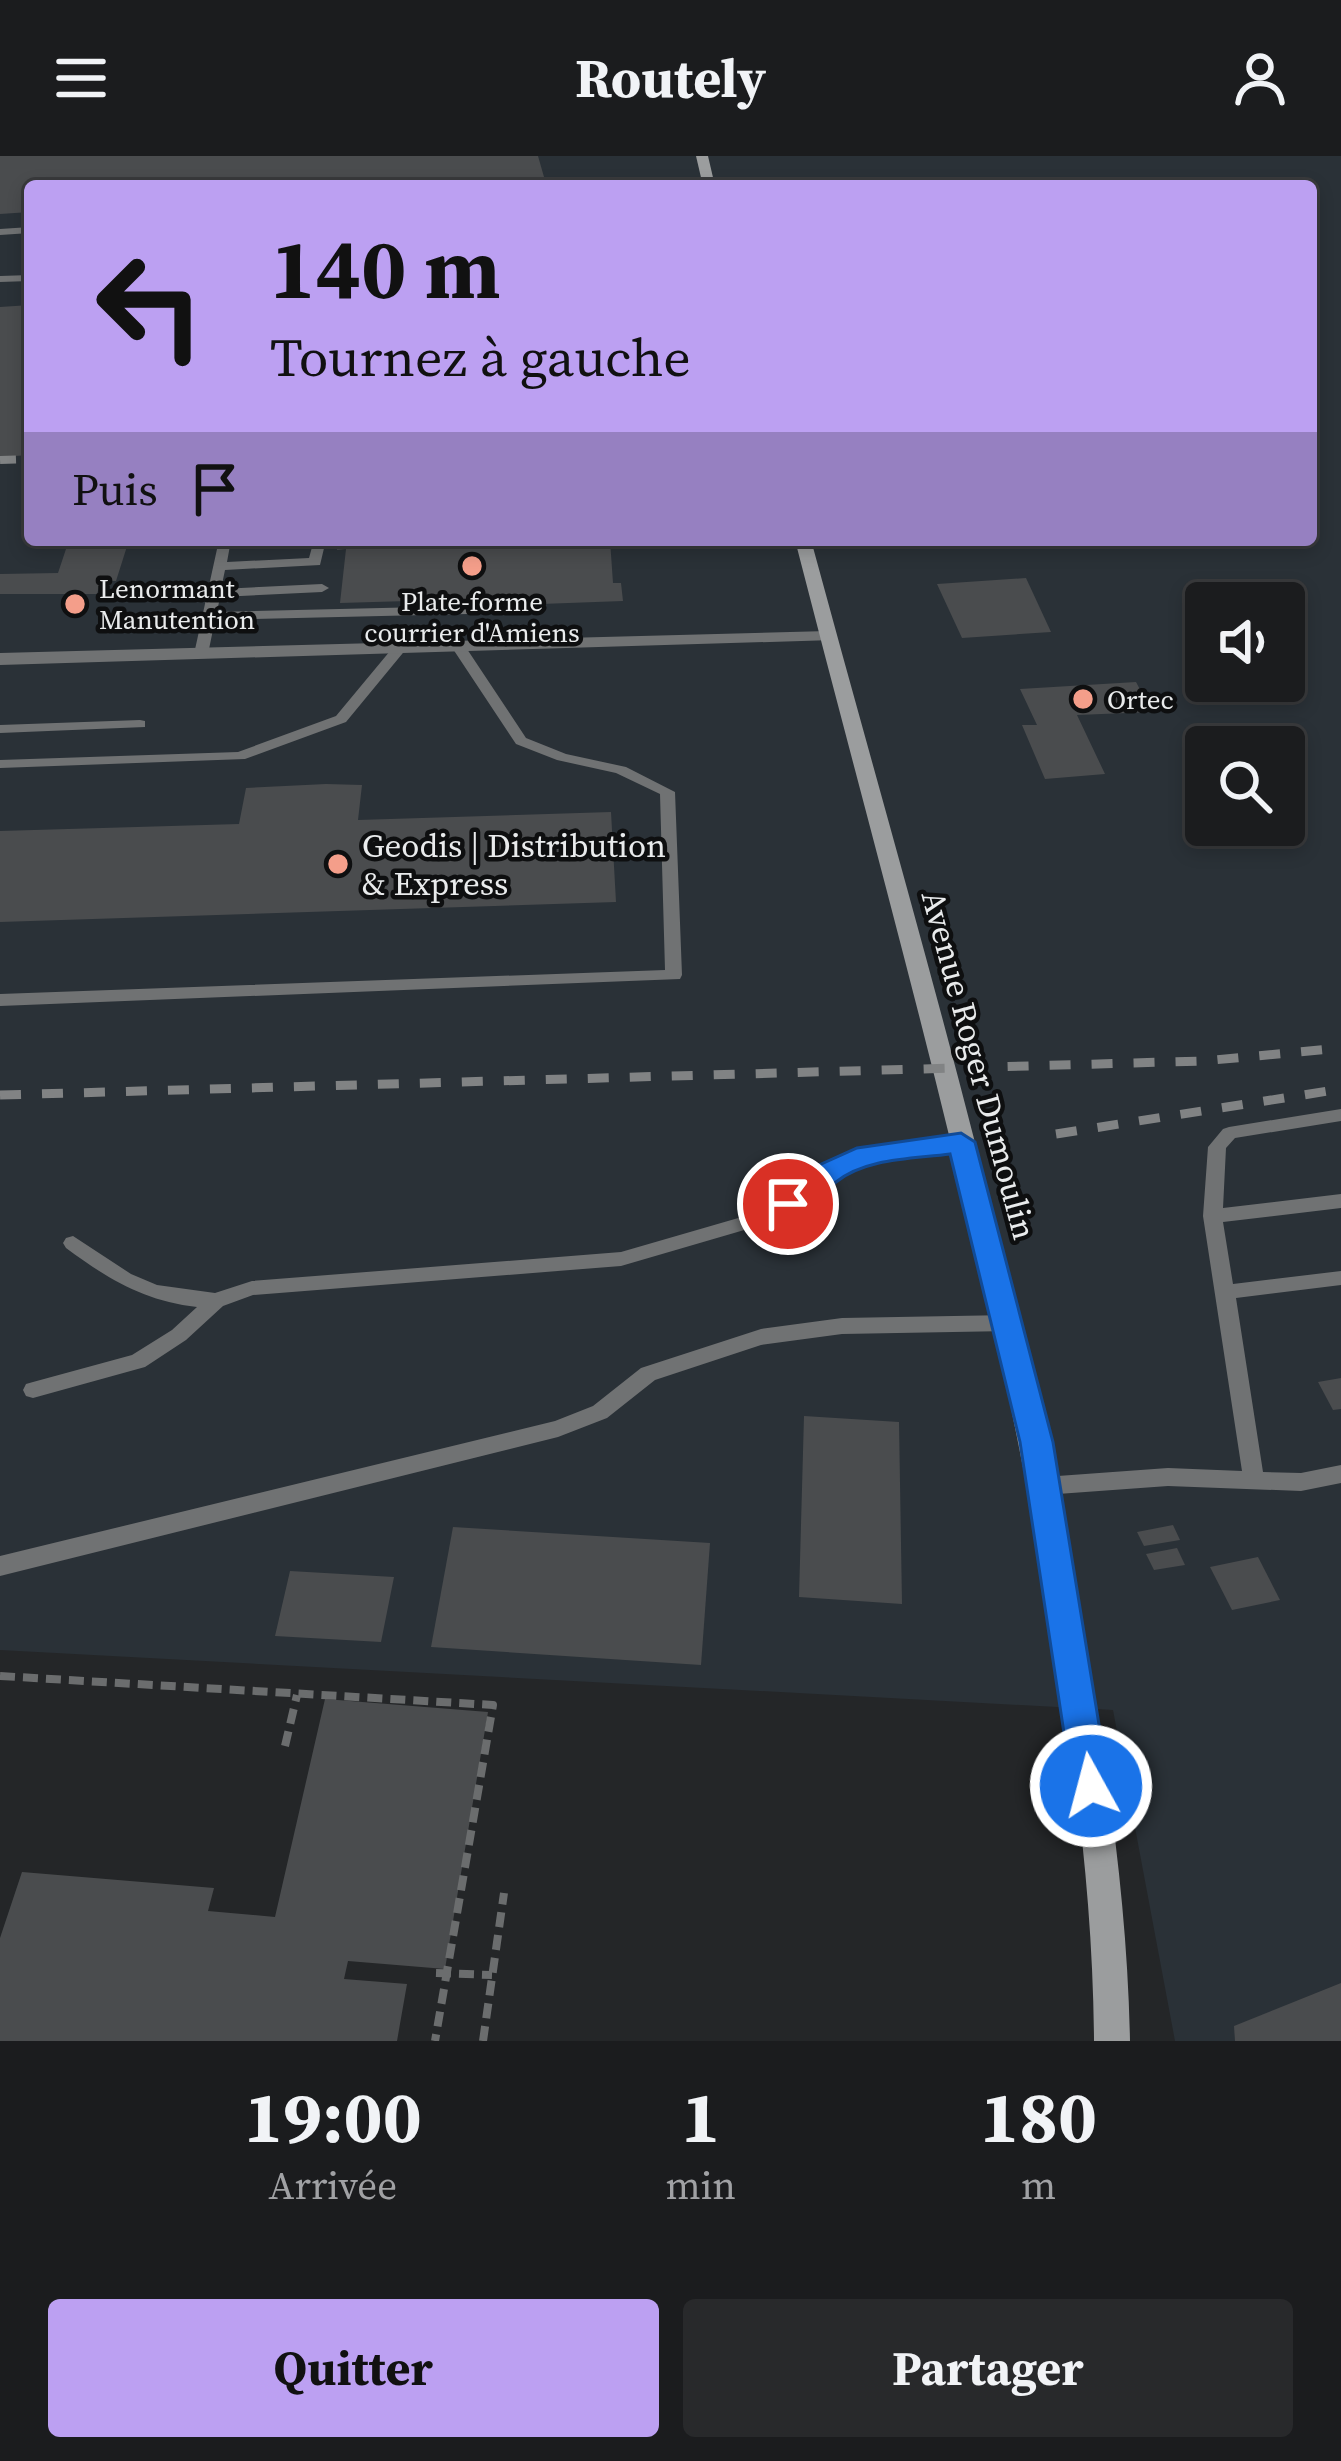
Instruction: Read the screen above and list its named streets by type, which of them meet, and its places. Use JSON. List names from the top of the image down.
{
  "streets": {
    "main road": ["Avenue Roger Dumoulin"]
  },
  "places": [
    "Plate-forme courrier d'Amiens",
    "Lenormant Manutention",
    "Ortec",
    "Geodis | Distribution & Express"
  ],
  "page": {
    "header": "Routely",
    "turn": ["140 m", "Tournez à gauche"],
    "then": "Puis",
    "eta": [
      "19:00",
      "Arrivée",
      "1",
      "min",
      "180",
      "m"
    ],
    "buttons": ["Quitter", "Partager"]
  }
}
